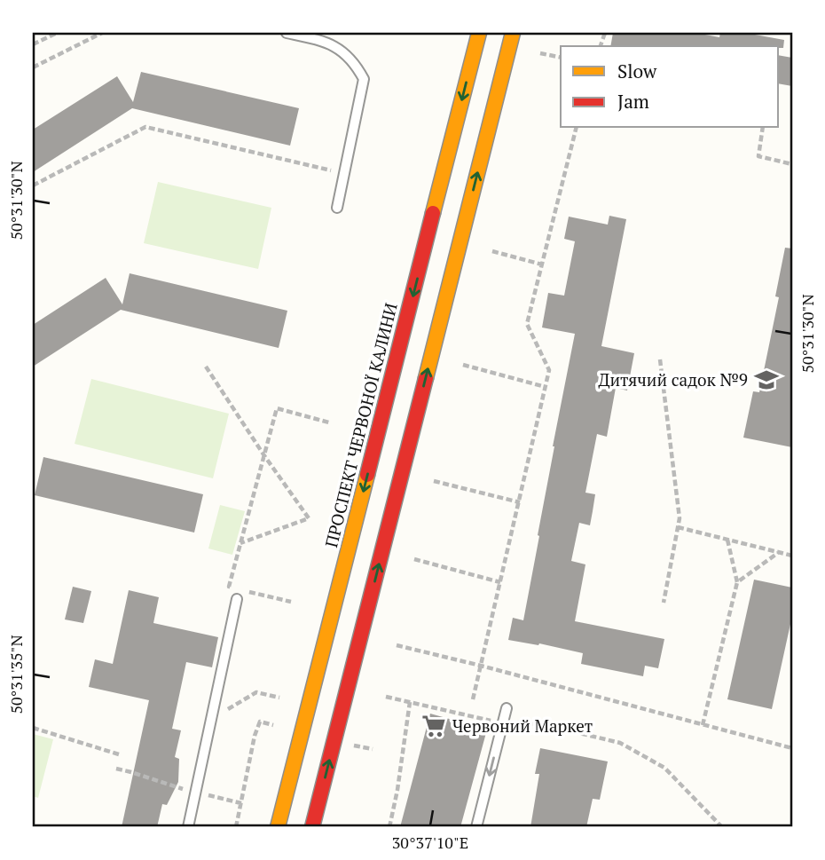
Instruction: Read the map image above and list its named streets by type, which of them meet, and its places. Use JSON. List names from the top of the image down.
{
  "streets": {
    "main road": ["ПРОСПЕКТ ЧЕРВОНОЇ КАЛИНИ"]
  },
  "places": {
    "school or university": ["Дитячий садок №9"],
    "supermarket": ["Червоний Маркет"]
  },
  "legend": ["Slow", "Jam"],
  "coordinates": ["50°31'30\"N", "50°31'35\"N", "30°37'10\"E"]
}
